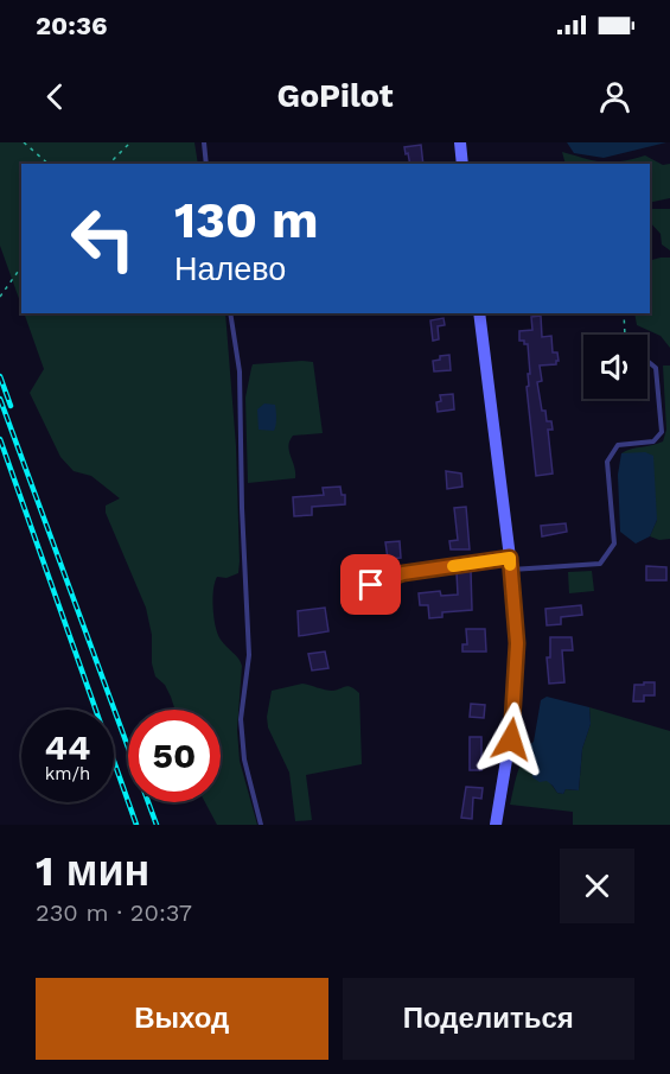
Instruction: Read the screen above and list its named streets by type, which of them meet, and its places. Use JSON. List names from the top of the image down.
{
  "page": {
    "status": "20:36",
    "header": "GoPilot",
    "turn": ["130 m", "Налево"],
    "speed": "44 km/h",
    "limit": "50",
    "heading": ["1 мин", "230 m · 20:37"],
    "buttons": ["Выход", "Поделиться"]
  }
}
